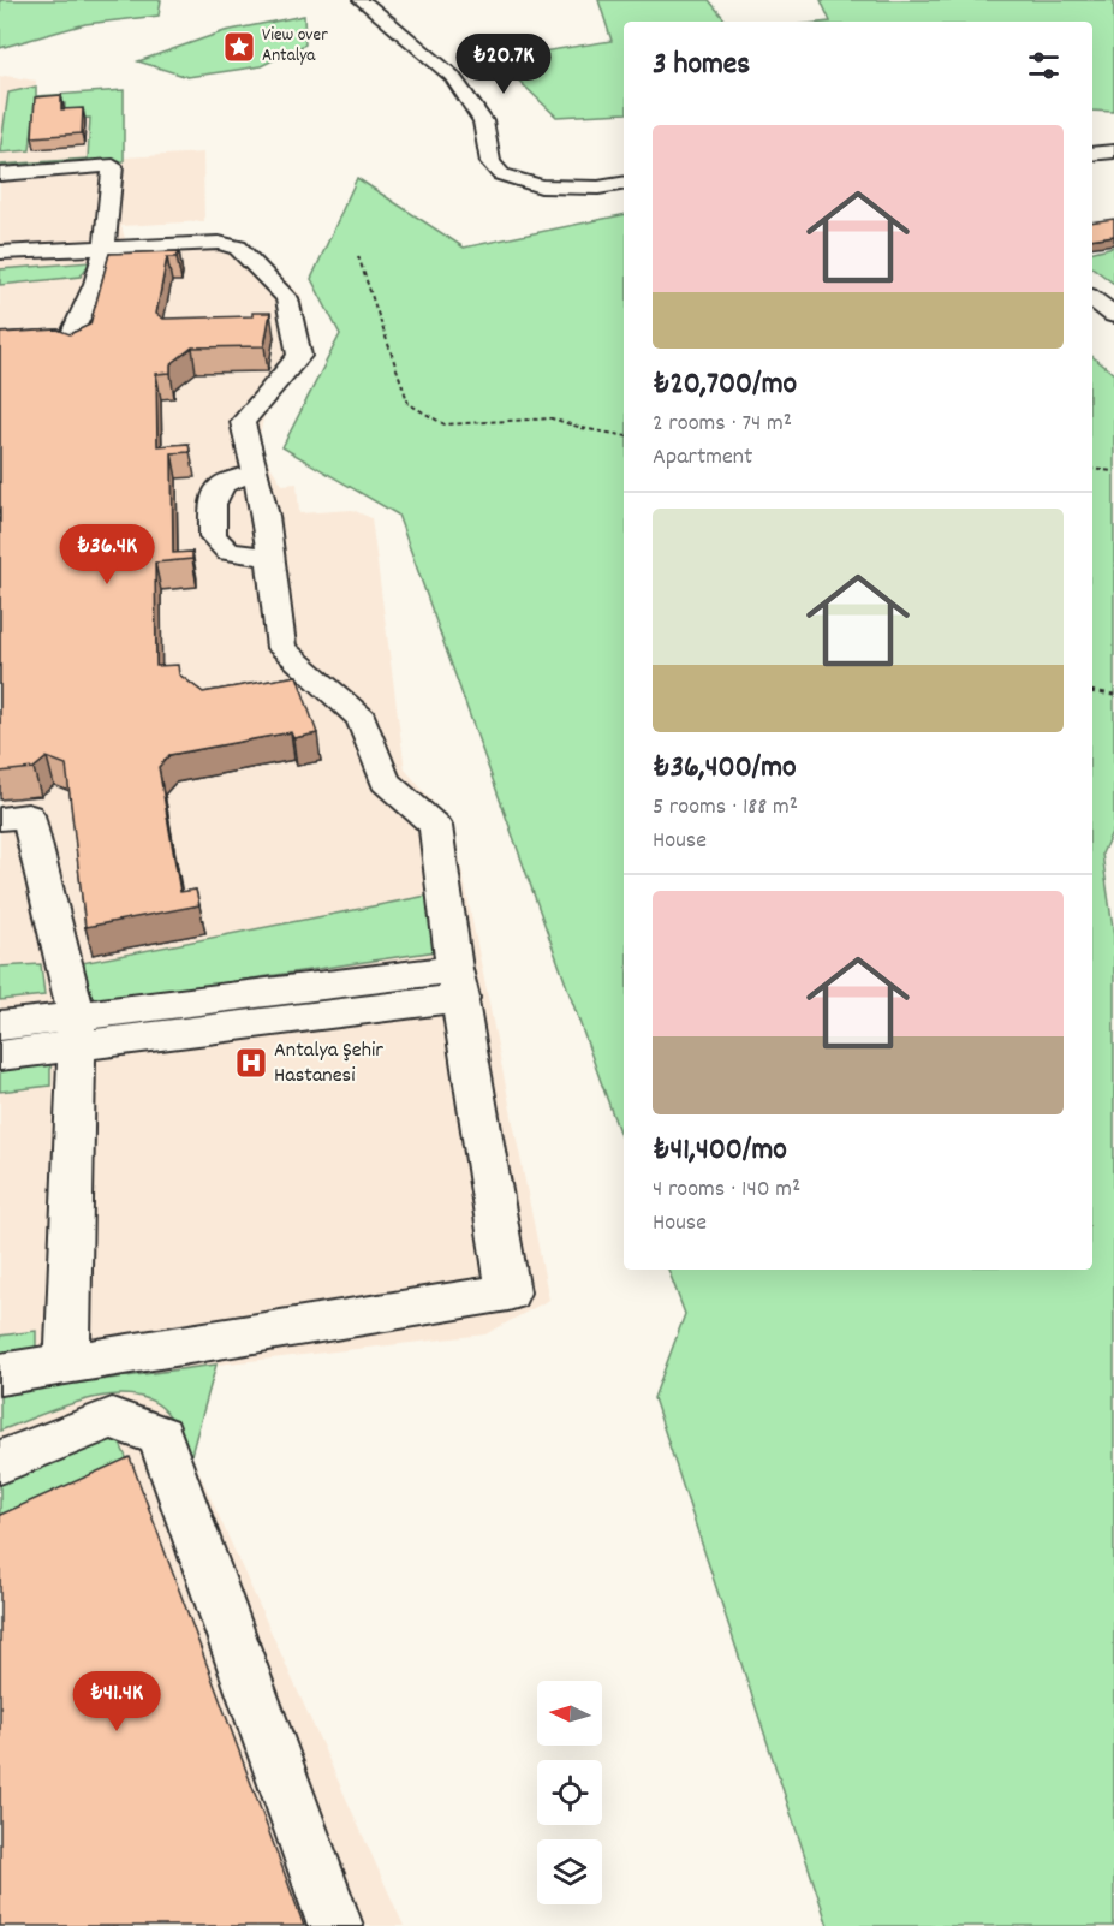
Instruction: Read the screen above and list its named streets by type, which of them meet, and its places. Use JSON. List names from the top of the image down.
{
  "places": {
    "place": ["View over Antalya"],
    "hospital": ["Antalya Şehir Hastanesi"]
  },
  "north": "left",
  "page": {
    "heading": "3 homes",
    "price": ["₺20.7K", "₺36.4K", "₺41.4K"],
    "list": [
      {
        "name": "₺20,700/mo",
        "note": "2 rooms · 74 m² · Apartment"
      },
      {
        "name": "₺36,400/mo",
        "note": "5 rooms · 188 m² · House"
      },
      {
        "name": "₺41,400/mo",
        "note": "4 rooms · 140 m² · House"
      }
    ]
  }
}
